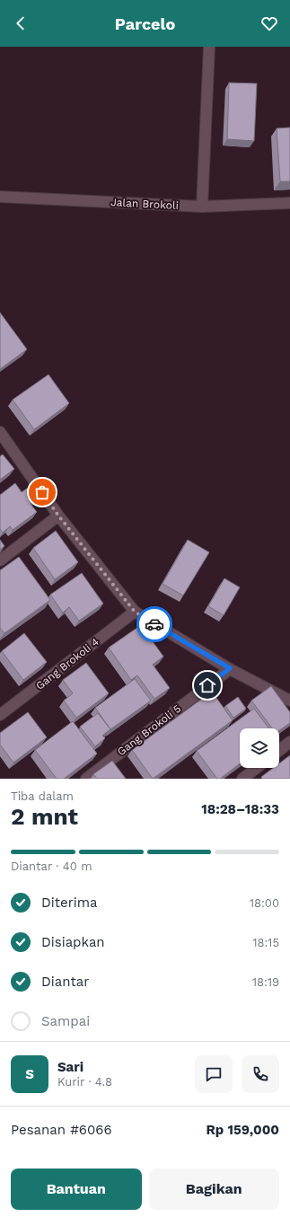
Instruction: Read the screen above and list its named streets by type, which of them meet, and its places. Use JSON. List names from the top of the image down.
{
  "streets": {
    "street": ["Jalan Brokoli", "Gang Brokoli 4", "Gang Brokoli 5"]
  },
  "page": {
    "header": "Parcelo",
    "heading": ["2 mnt", "Tiba dalam", "18:28–18:33"],
    "panel": [
      "Sari",
      "Kurir · 4.8",
      "Pesanan #6066",
      "Rp 159,000"
    ],
    "bar": "Diantar · 40 m",
    "list": [
      ["Diterima", "18:00"],
      ["Disiapkan", "18:15"],
      ["Diantar", "18:19"],
      "Sampai"
    ],
    "round": "S",
    "buttons": ["Bantuan", "Bagikan"]
  }
}
